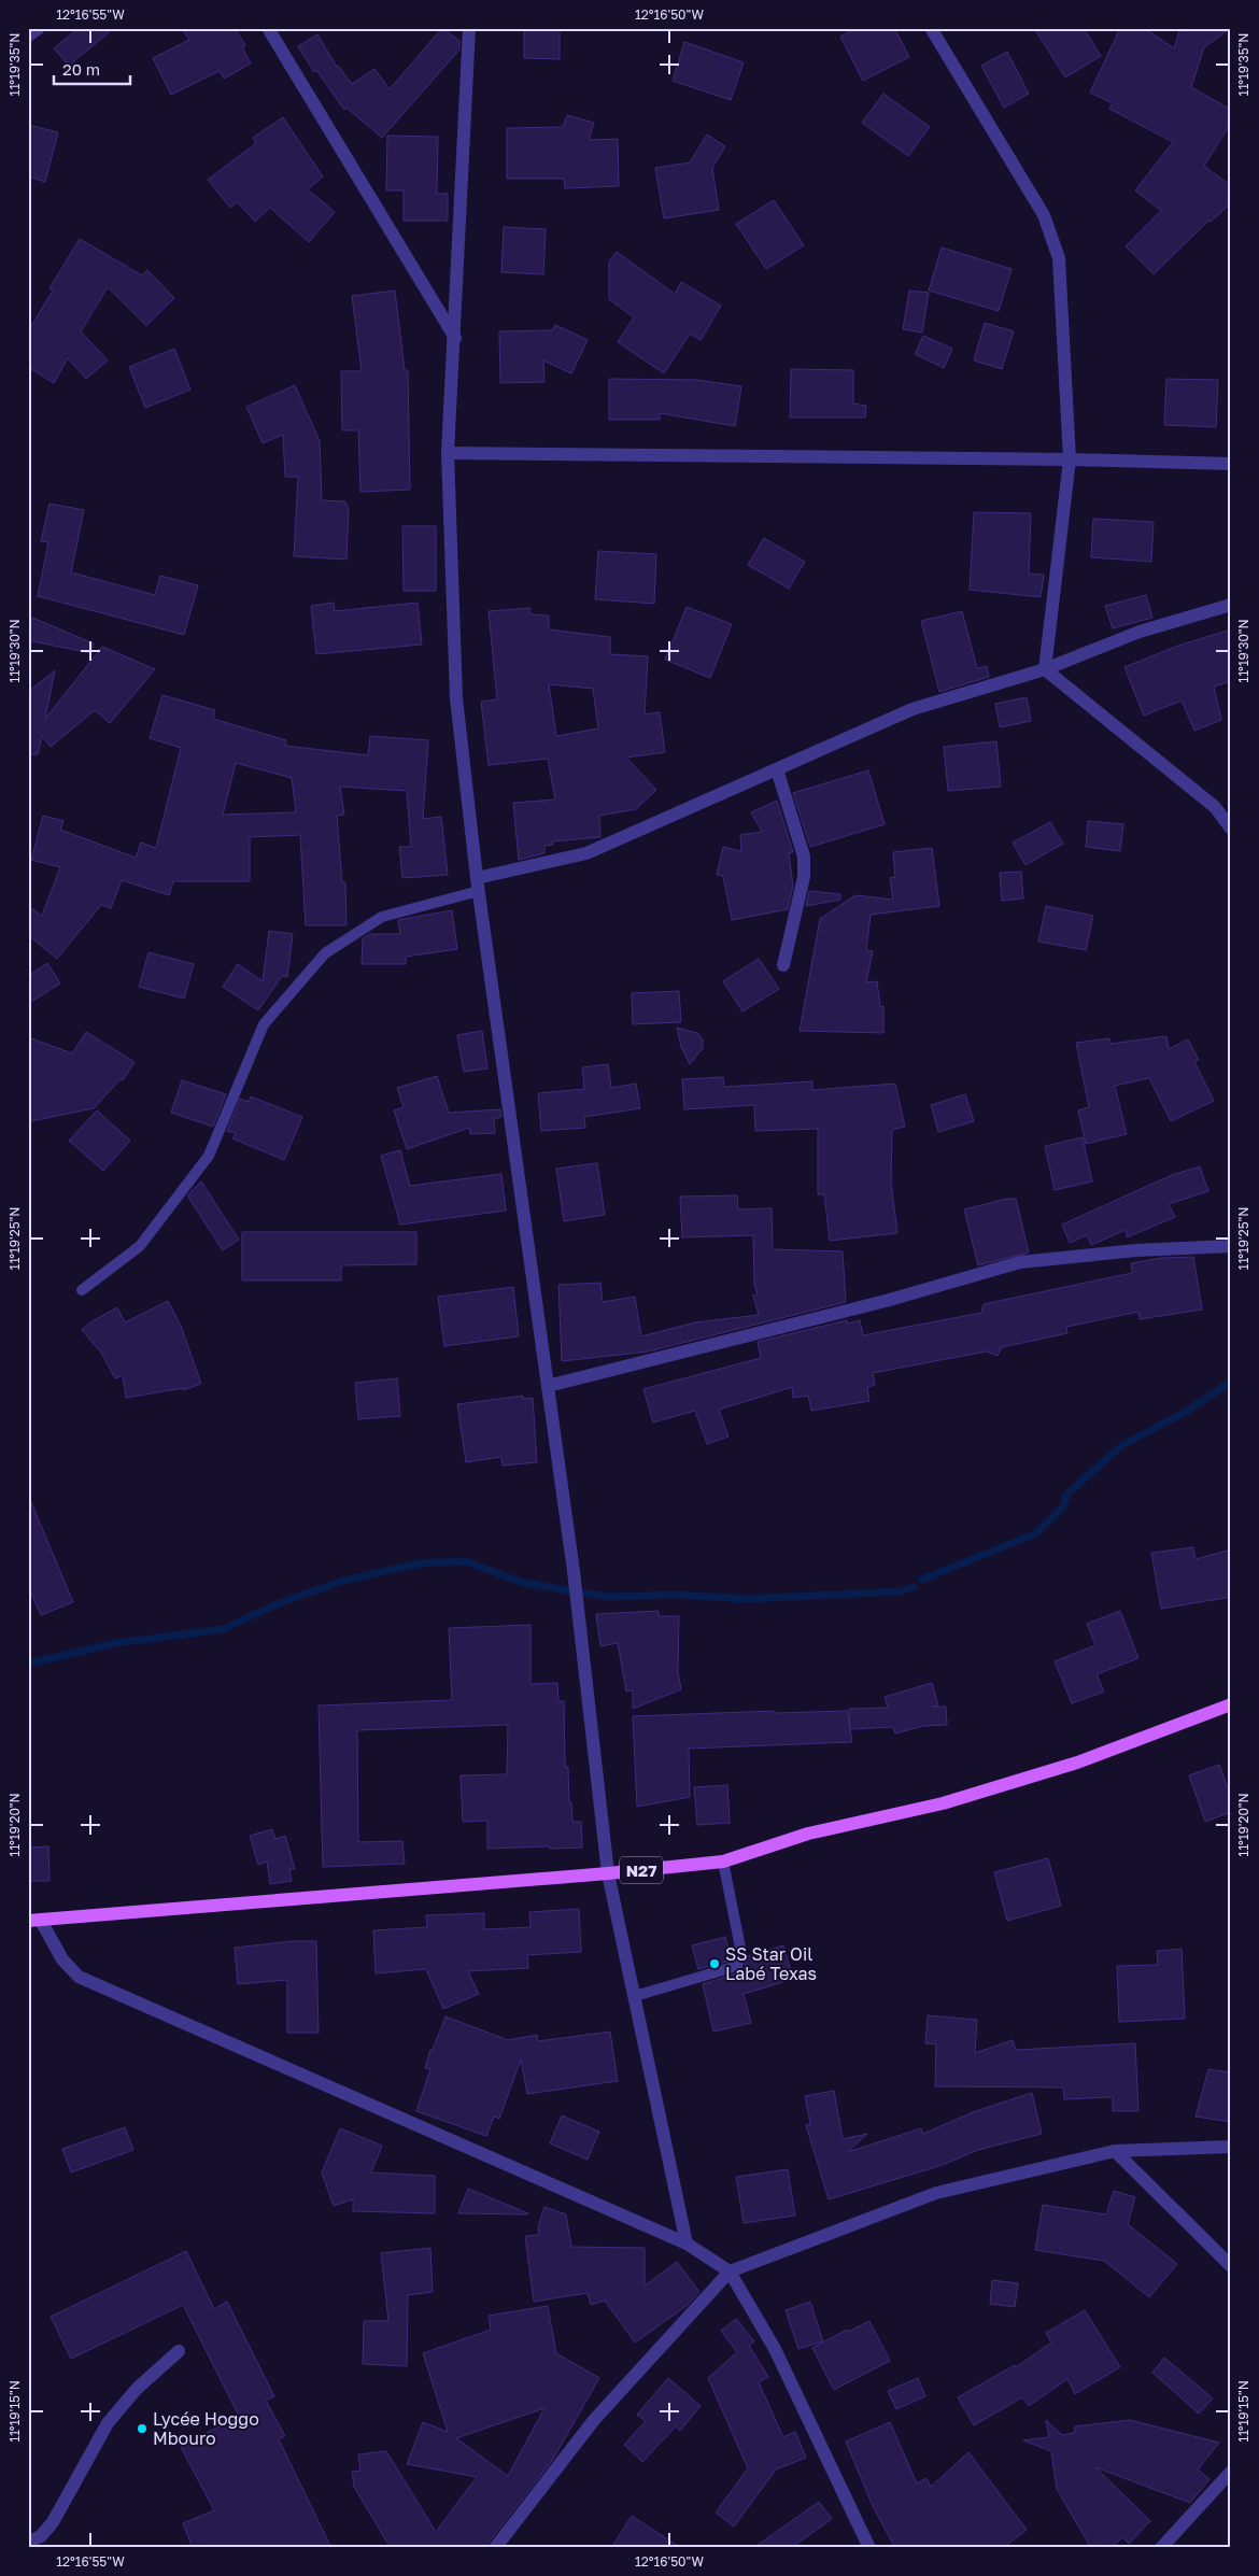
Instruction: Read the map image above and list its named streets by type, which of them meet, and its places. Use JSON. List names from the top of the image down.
{
  "streets": {
    "main road": ["N27"]
  },
  "places": ["SS Star Oil Labé Texas", "Lycée Hoggo Mbouro"],
  "scale_bar": "20 m",
  "coordinates": [
    "12°16'55\"W",
    "12°16'50\"W",
    "11°19'35\"N",
    "11°19'30\"N",
    "11°19'25\"N",
    "11°19'20\"N",
    "11°19'15\"N"
  ]
}
